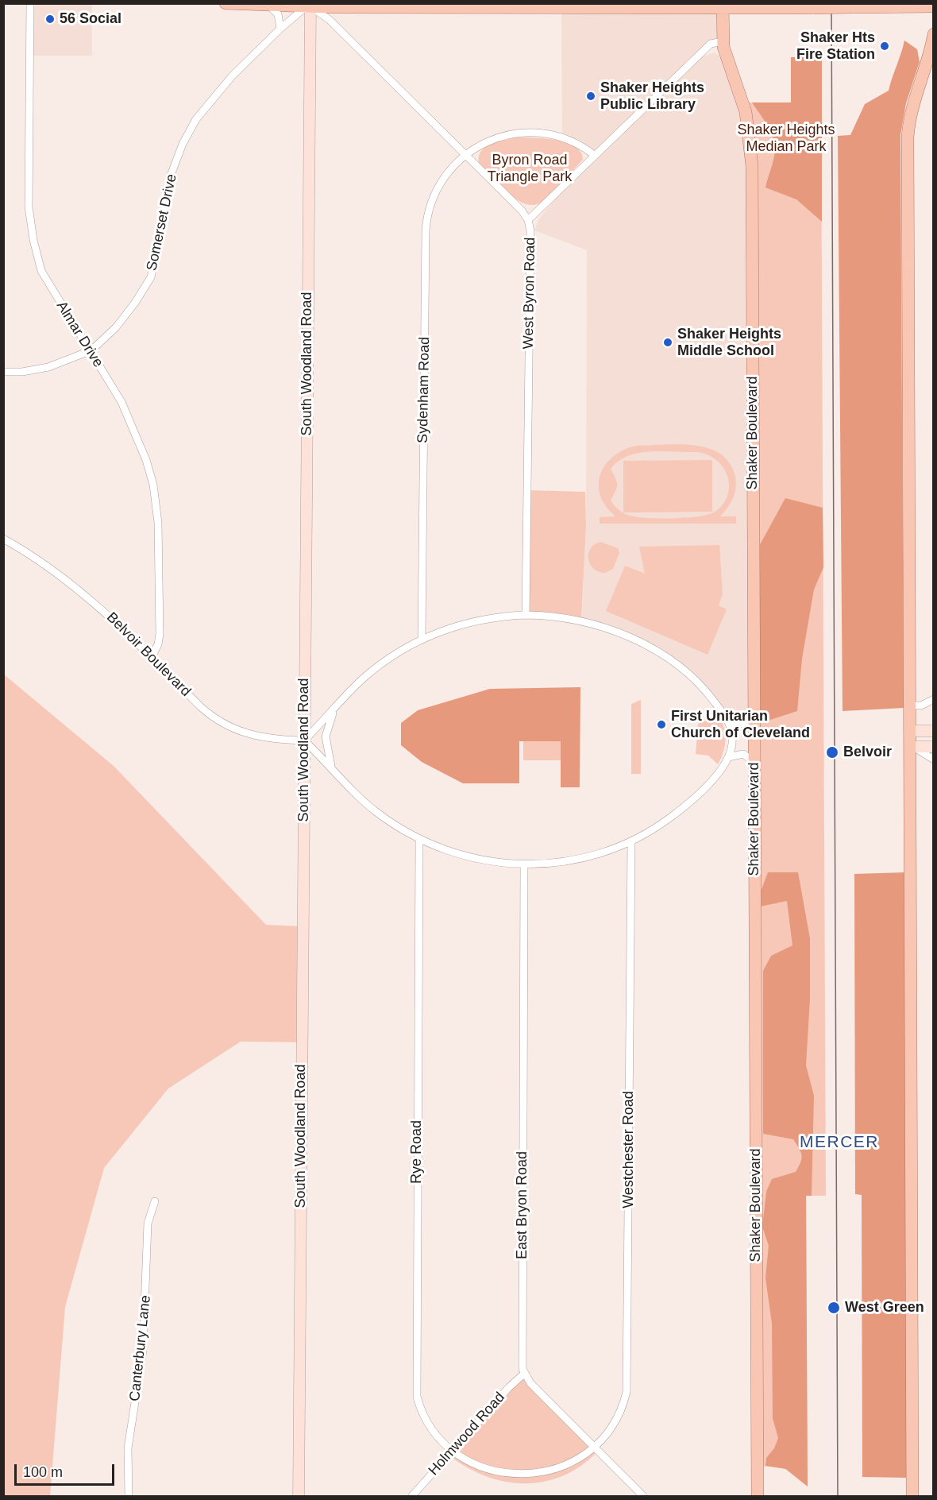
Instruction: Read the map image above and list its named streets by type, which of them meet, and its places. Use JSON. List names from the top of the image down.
{
  "streets": {
    "main road": ["Shaker Boulevard"],
    "street": [
      "Somerset Drive",
      "West Byron Road",
      "Almar Drive",
      "South Woodland Road",
      "Sydenham Road",
      "Belvoir Boulevard",
      "Westchester Road",
      "Rye Road",
      "East Bryon Road",
      "Canterbury Lane",
      "Holmwood Road"
    ]
  },
  "crossings": [
    ["Somerset Drive", "West Byron Road"],
    ["Somerset Drive", "Almar Drive"],
    ["Somerset Drive", "South Woodland Road"],
    ["West Byron Road", "South Woodland Road"],
    ["West Byron Road", "Sydenham Road"],
    ["Almar Drive", "Belvoir Boulevard"],
    ["South Woodland Road", "Belvoir Boulevard"],
    ["Rye Road", "Holmwood Road"],
    ["East Bryon Road", "Holmwood Road"]
  ],
  "districts": ["MERCER"],
  "parks": ["Shaker Heights Median Park", "Byron Road Triangle Park"],
  "places": [
    "56 Social",
    "Shaker Hts Fire Station",
    "Shaker Heights Public Library",
    "Shaker Heights Middle School",
    "First Unitarian Church of Cleveland",
    "Belvoir",
    "West Green"
  ],
  "scale_bar": "100 m"
}
